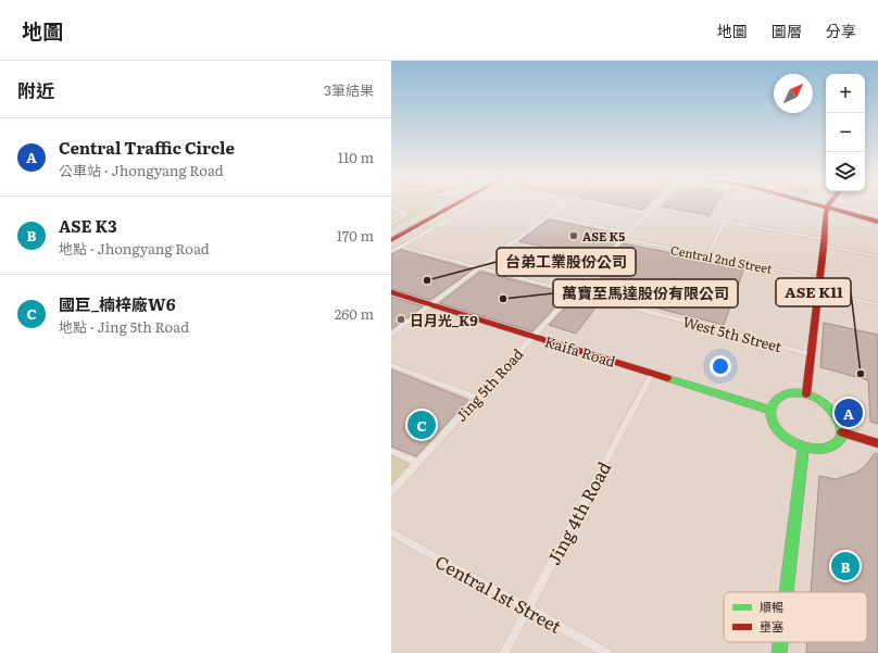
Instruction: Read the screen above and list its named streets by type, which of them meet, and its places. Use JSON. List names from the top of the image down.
{
  "streets": {
    "street": [
      "Central 2nd Street",
      "West 5th Street",
      "Kaifa Road",
      "Jing 5th Road",
      "Jing 4th Road",
      "Central 1st Street"
    ]
  },
  "crossings": [
    ["Central 2nd Street", "Jing 5th Road"],
    ["West 5th Street", "Jing 5th Road"],
    ["Kaifa Road", "Jing 5th Road"],
    ["Kaifa Road", "Jing 4th Road"],
    ["Jing 4th Road", "Central 1st Street"]
  ],
  "places": [
    "ASE K5",
    "台弟工業股份公司",
    "萬寶至馬達股份有限公司",
    "日月光_K9",
    "ASE K11"
  ],
  "legend": ["順暢", "壅塞"],
  "north": "top right",
  "page": {
    "header": "地圖",
    "nav": ["地圖", "圖層", "分享"],
    "heading": ["附近", "3筆結果"],
    "map_buttons": ["+", "−"],
    "list": [
      {
        "mark": "A",
        "name": "Central Traffic Circle",
        "note": "公車站 · Jhongyang Road",
        "value": "110 m"
      },
      {
        "mark": "B",
        "name": "ASE K3",
        "note": "地點 · Jhongyang Road",
        "value": "170 m"
      },
      {
        "mark": "C",
        "name": "國巨_楠梓廠W6",
        "note": "地點 · Jing 5th Road",
        "value": "260 m"
      }
    ],
    "pins": ["A", "C", "B"]
  }
}
